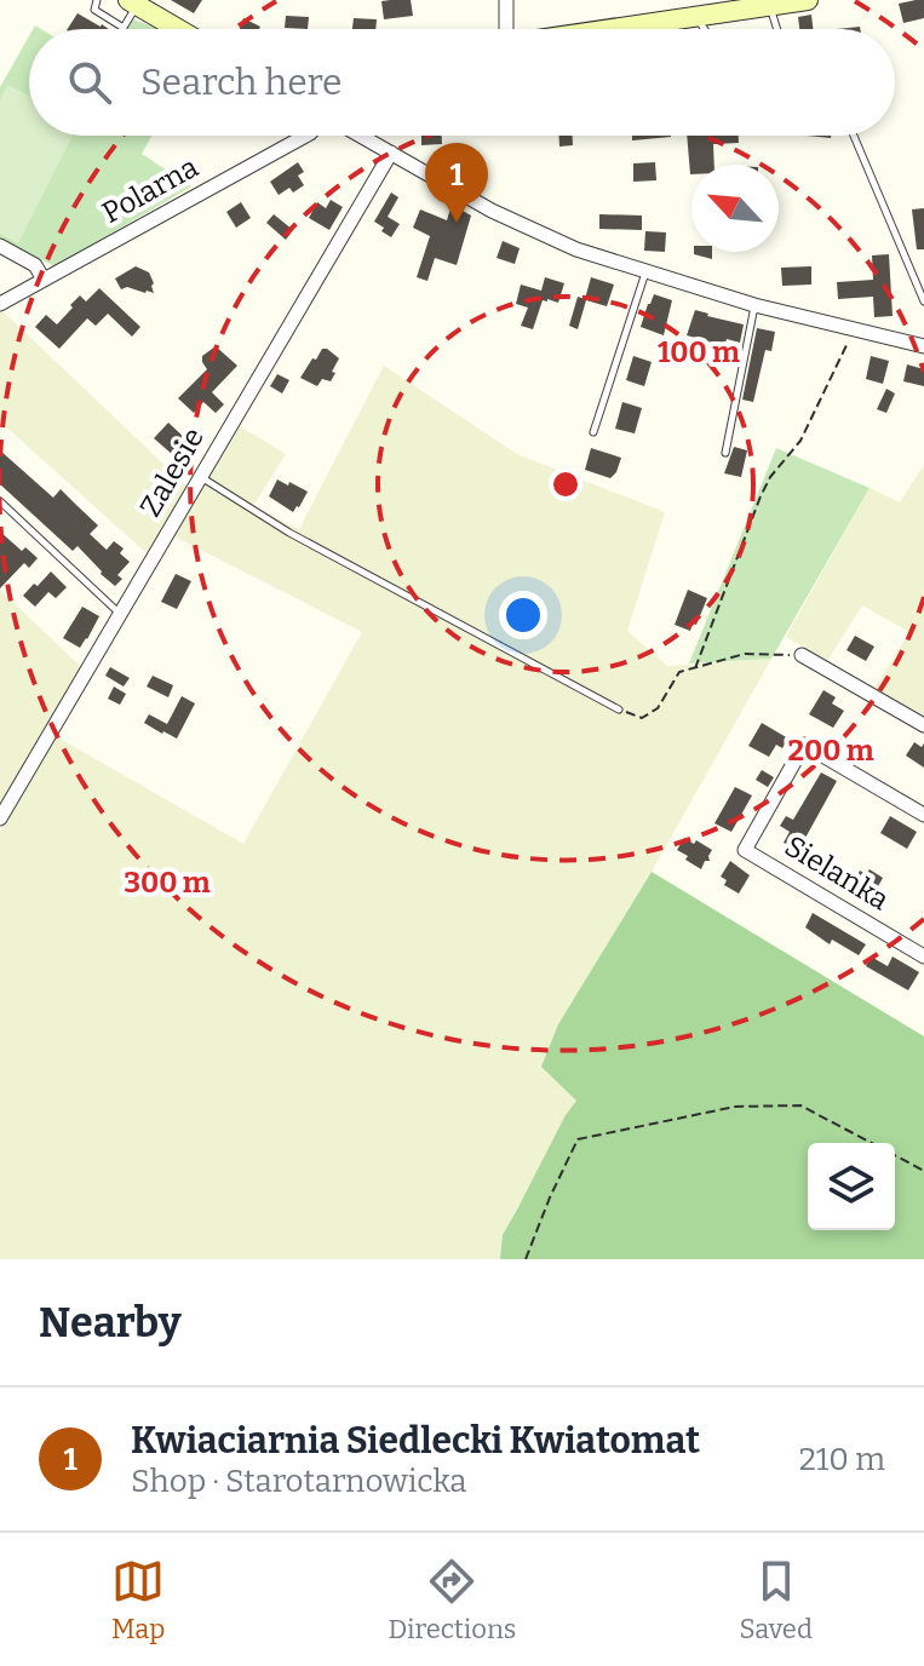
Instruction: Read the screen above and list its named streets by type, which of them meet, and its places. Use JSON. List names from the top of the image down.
{
  "streets": {
    "street": ["Polarna", "Zalesie", "Sielanka"]
  },
  "north": "top left",
  "page": {
    "search": "Search here",
    "pins": "1",
    "heading": "Nearby",
    "list": [
      {
        "mark": "1",
        "name": "Kwiaciarnia Siedlecki Kwiatomat",
        "note": "Shop · Starotarnowicka",
        "value": "210 m"
      }
    ],
    "nav": ["Map", "Directions", "Saved"]
  },
  "rings": ["100 m", "200 m", "300 m"]
}
